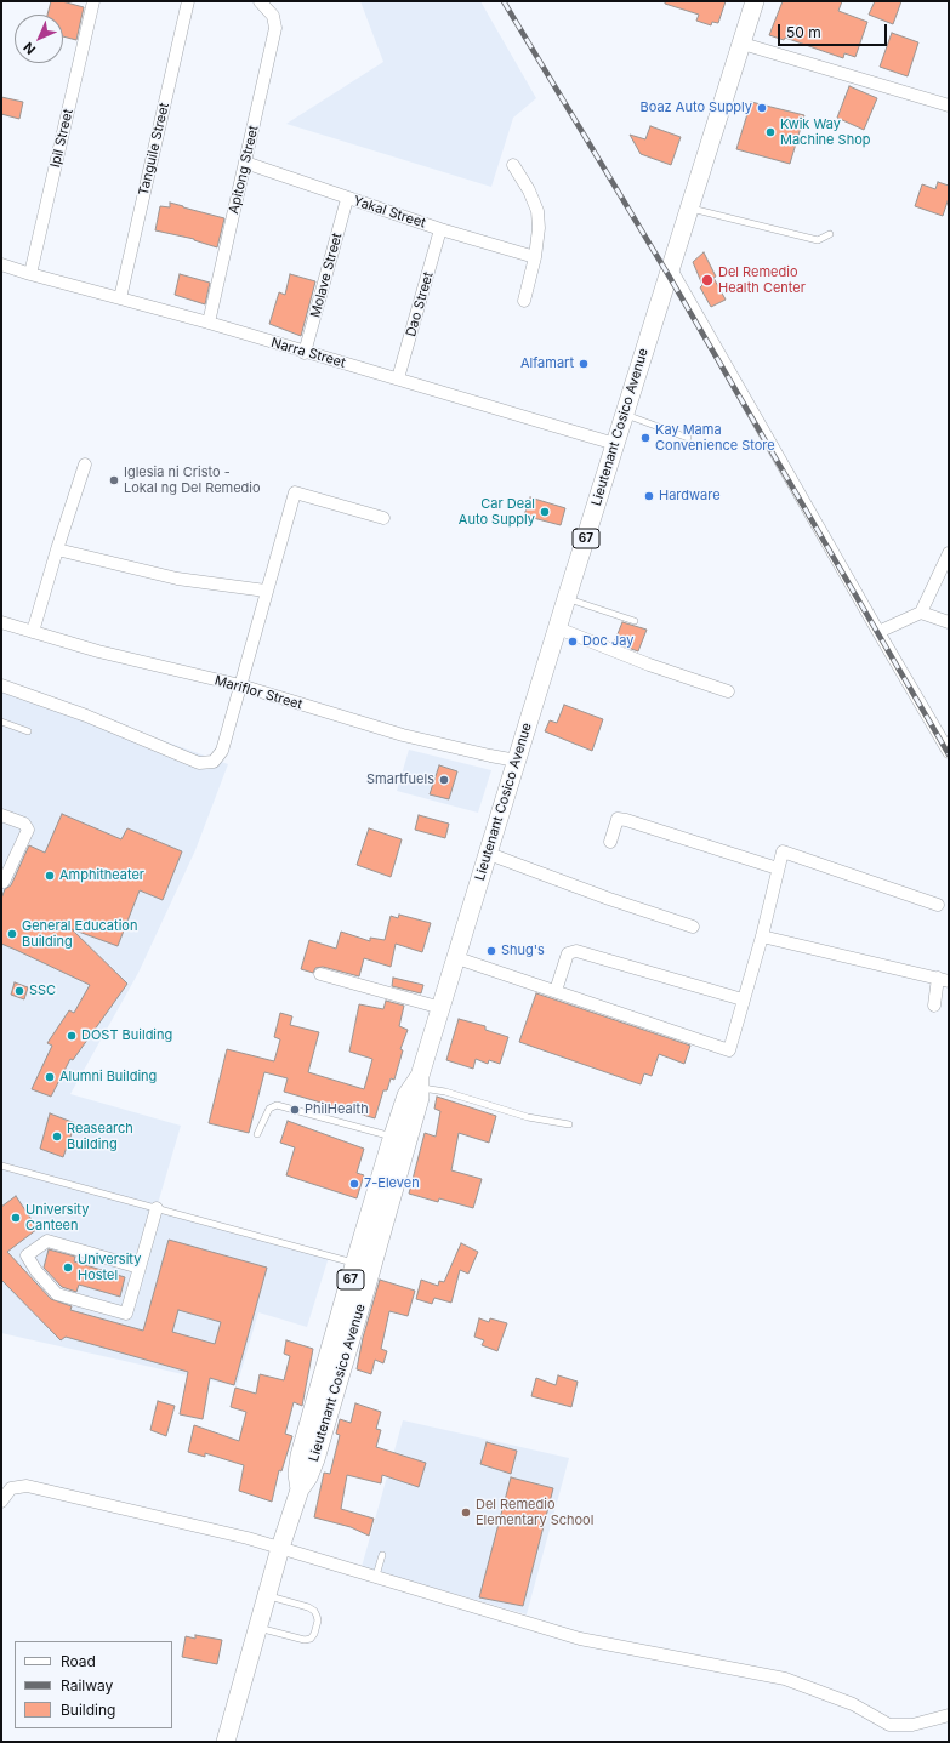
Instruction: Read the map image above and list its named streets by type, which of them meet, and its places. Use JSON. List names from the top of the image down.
{
  "streets": {
    "main road": ["Lieutenant Cosico Avenue", "67"],
    "street": [
      "Ipil Street",
      "Tanguile Street",
      "Apitong Street",
      "Yakal Street",
      "Molave Street",
      "Dao Street",
      "Narra Street",
      "Mariflor Street"
    ]
  },
  "crossings": [
    ["Ipil Street", "Narra Street"],
    ["Tanguile Street", "Narra Street"],
    ["Apitong Street", "Yakal Street"],
    ["Apitong Street", "Narra Street"],
    ["Yakal Street", "Molave Street"],
    ["Yakal Street", "Dao Street"],
    ["Molave Street", "Narra Street"],
    ["Dao Street", "Narra Street"],
    ["Narra Street", "Lieutenant Cosico Avenue"],
    ["Lieutenant Cosico Avenue", "Mariflor Street"]
  ],
  "places": [
    "Boaz Auto Supply",
    "Kwik Way Machine Shop",
    "Del Remedio Health Center",
    "Alfamart",
    "Kay Mama Convenience Store",
    "Iglesia ni Cristo - Lokal ng Del Remedio",
    "Hardware",
    "Car Deal Auto Supply",
    "Doc Jay",
    "Smartfuels",
    "Amphitheater",
    "General Education Building",
    "Shug's",
    "SSC",
    "DOST Building",
    "Alumni Building",
    "PhilHealth",
    "Reasearch Building",
    "7-Eleven",
    "University Canteen",
    "University Hostel",
    "Del Remedio Elementary School"
  ],
  "legend": ["Road", "Railway", "Building"],
  "scale_bar": "50 m",
  "north": "bottom left"
}
